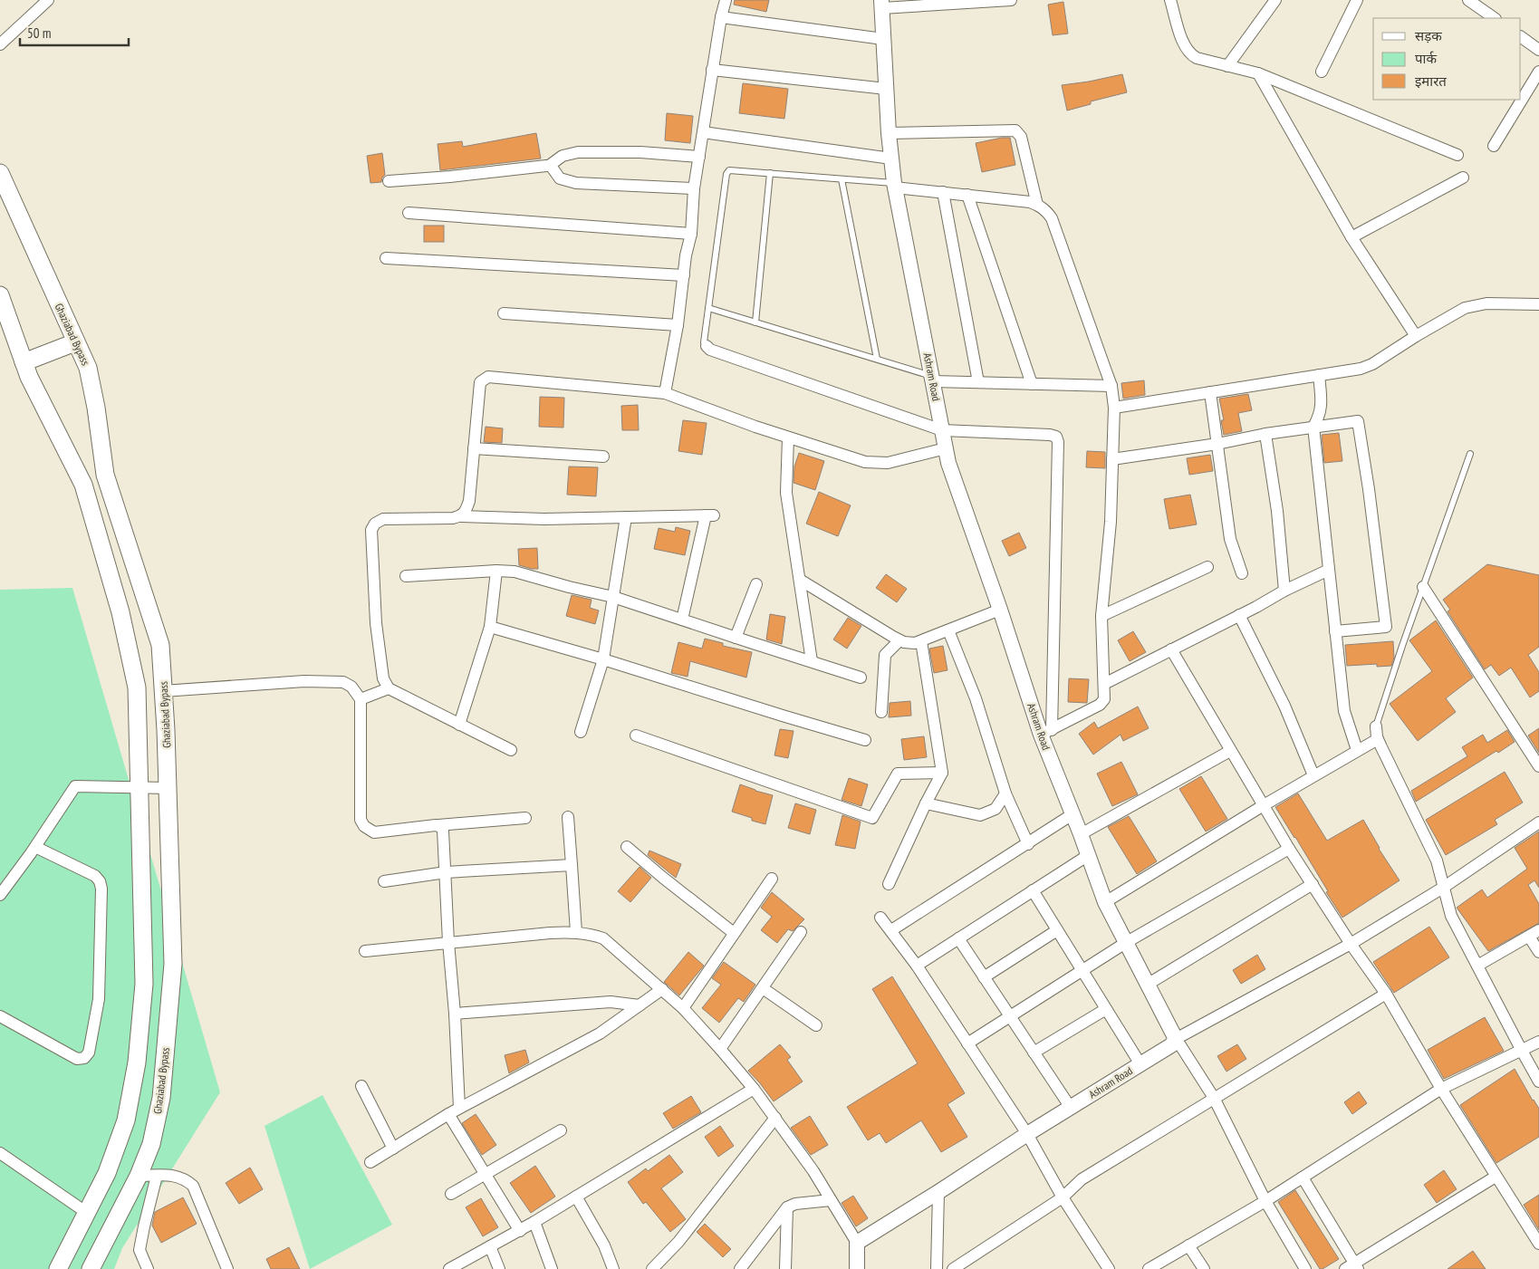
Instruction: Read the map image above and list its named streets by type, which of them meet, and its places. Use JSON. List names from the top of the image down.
{
  "streets": {
    "main road": ["Ghaziabad Bypass"],
    "street": ["Ashram Road"]
  },
  "legend": ["सड़क", "पार्क", "इमारत"],
  "scale_bar": "50 m"
}
